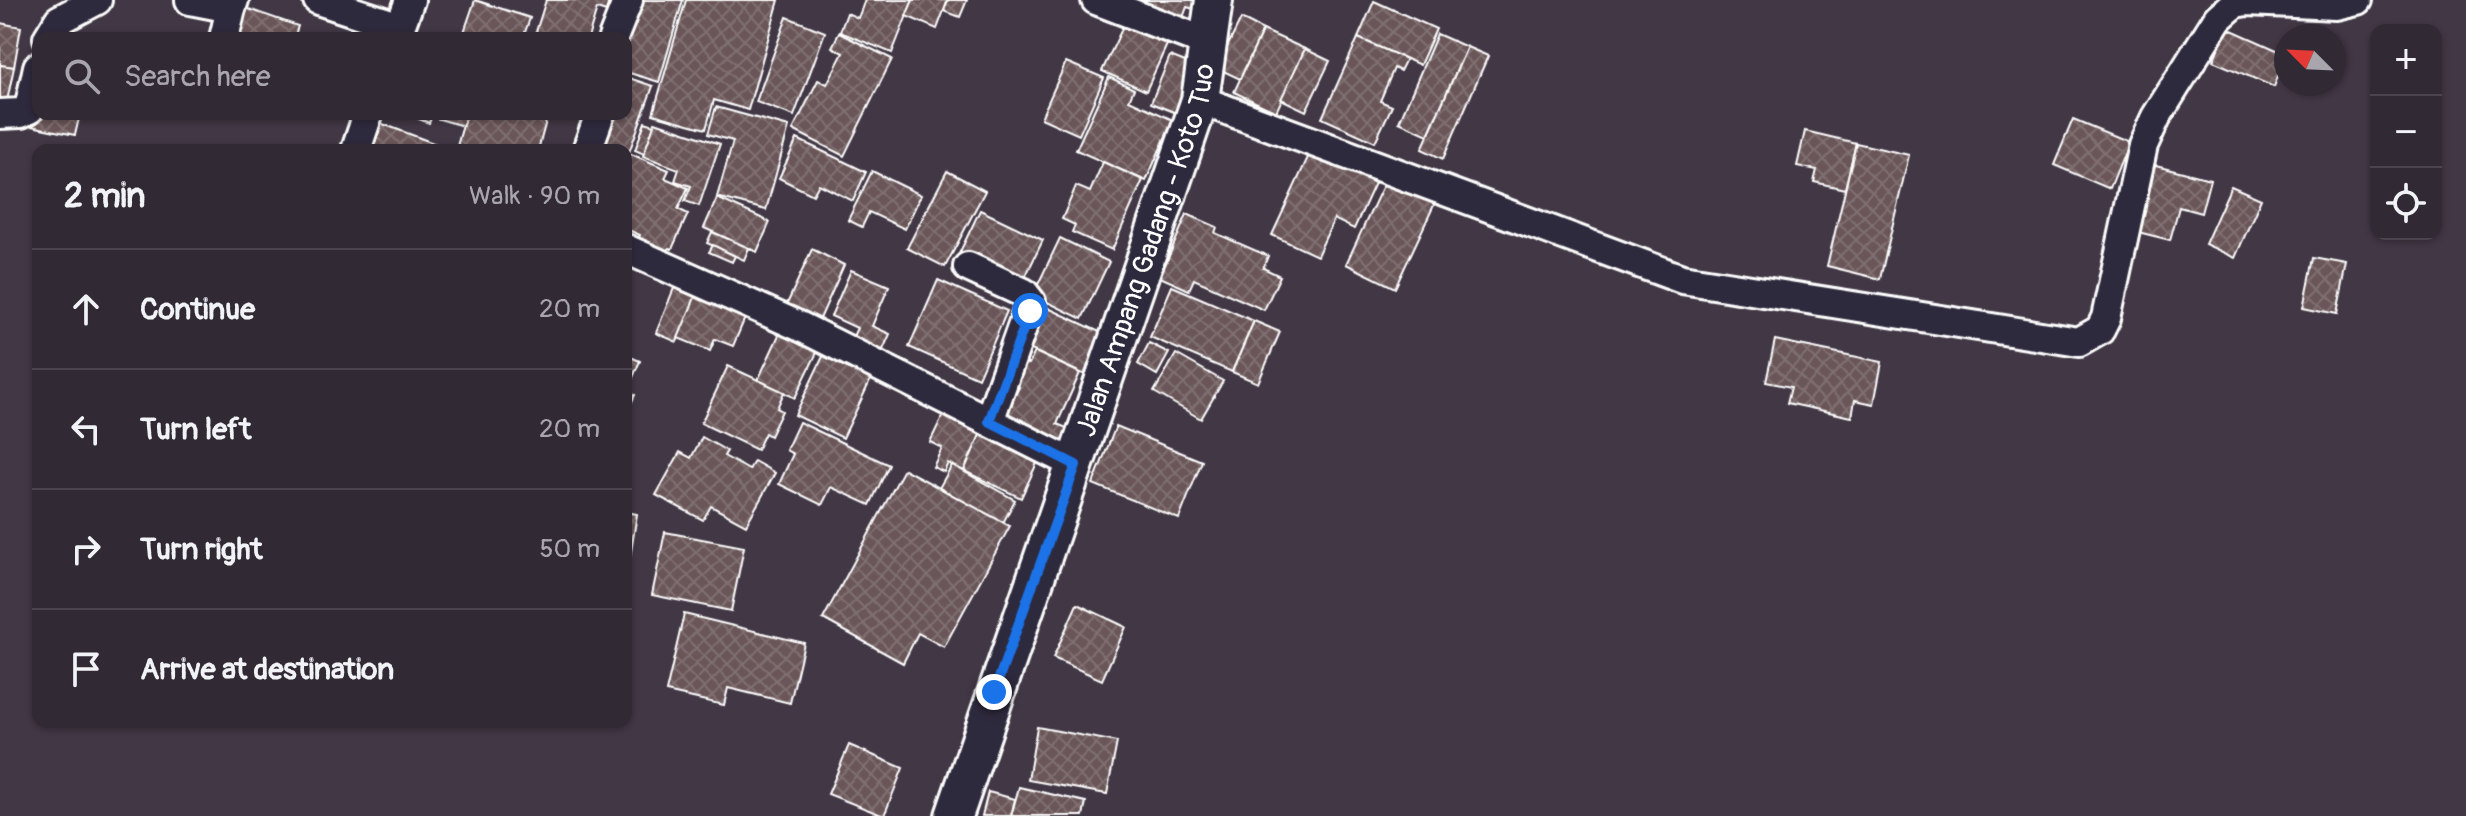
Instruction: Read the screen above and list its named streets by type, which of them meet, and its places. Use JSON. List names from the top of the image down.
{
  "streets": {
    "street": ["Jalan Ampang Gadang - Koto Tuo"]
  },
  "north": "top left",
  "page": {
    "map_buttons": ["+", "−"],
    "search": "Search here",
    "heading": ["2 min", "Walk · 90 m"],
    "list": [
      ["Continue", "20 m"],
      ["Turn left", "20 m"],
      ["Turn right", "50 m"],
      "Arrive at destination"
    ]
  }
}
